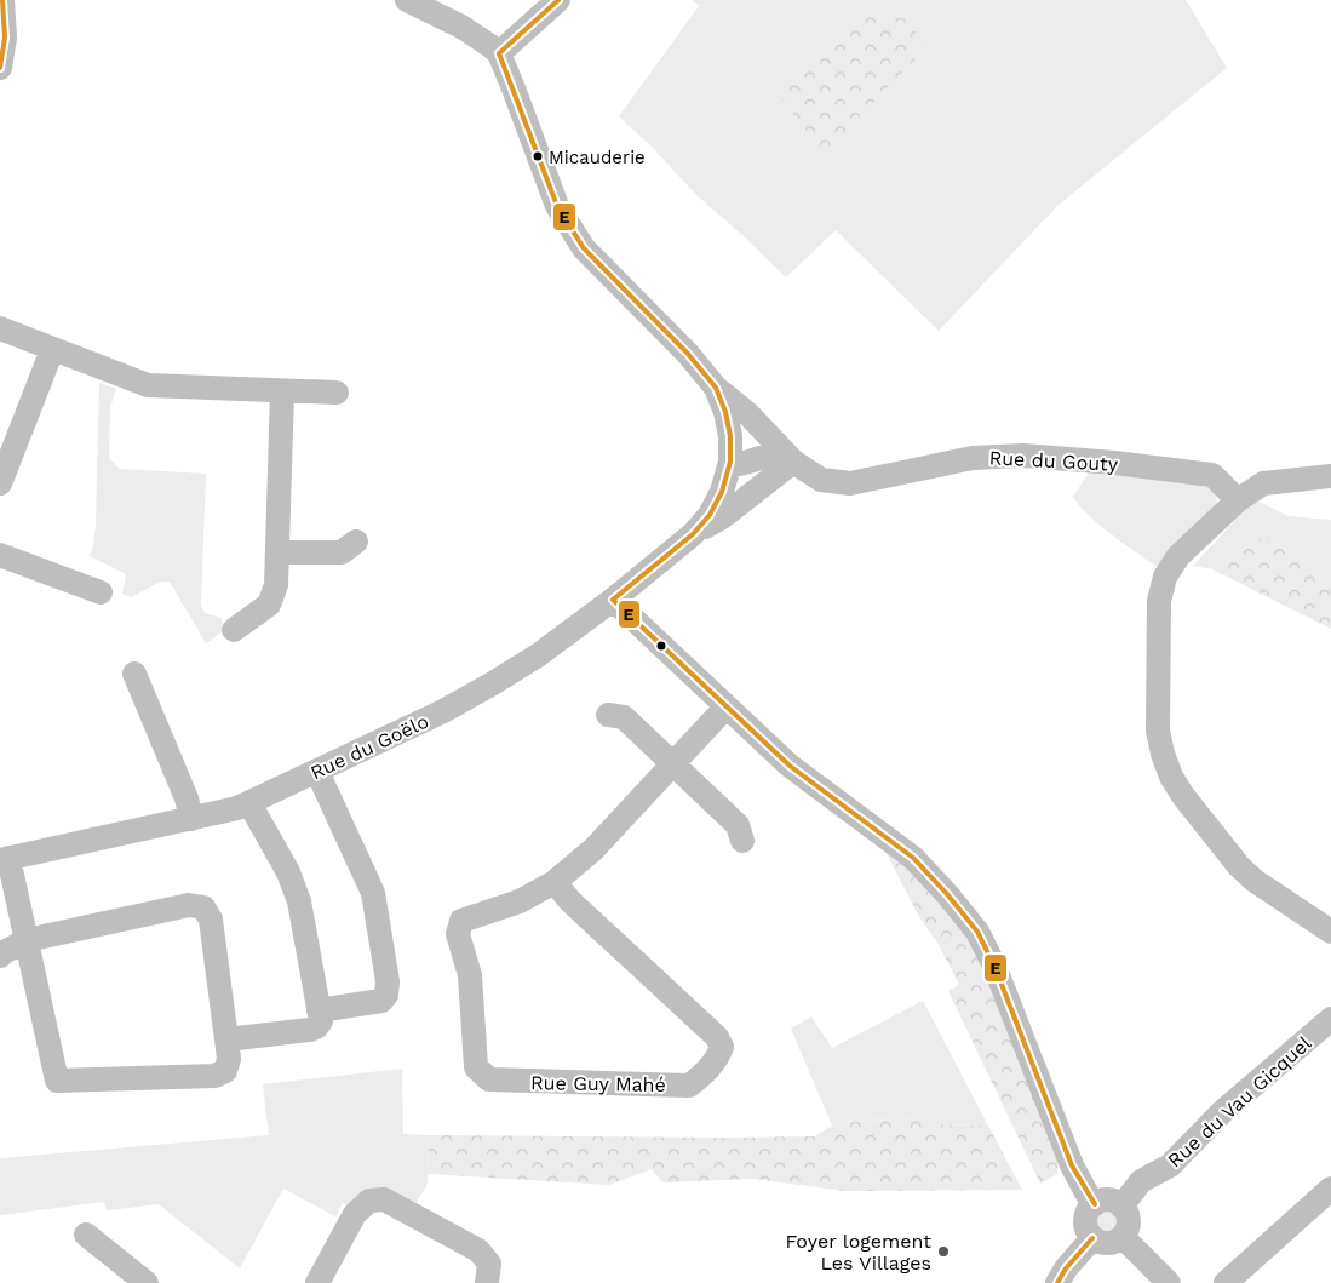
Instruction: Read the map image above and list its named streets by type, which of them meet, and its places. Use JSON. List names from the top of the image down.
{
  "streets": {
    "street": [
      "Rue du Gouty",
      "Rue du Goëlo",
      "Rue Guy Mahé",
      "Rue du Vau Gicquel"
    ]
  },
  "crossings": [
    ["Rue du Gouty", "Rue du Goëlo"]
  ],
  "places": ["Micauderie", "Foyer logement Les Villages"],
  "lines": ["transit line E"]
}
